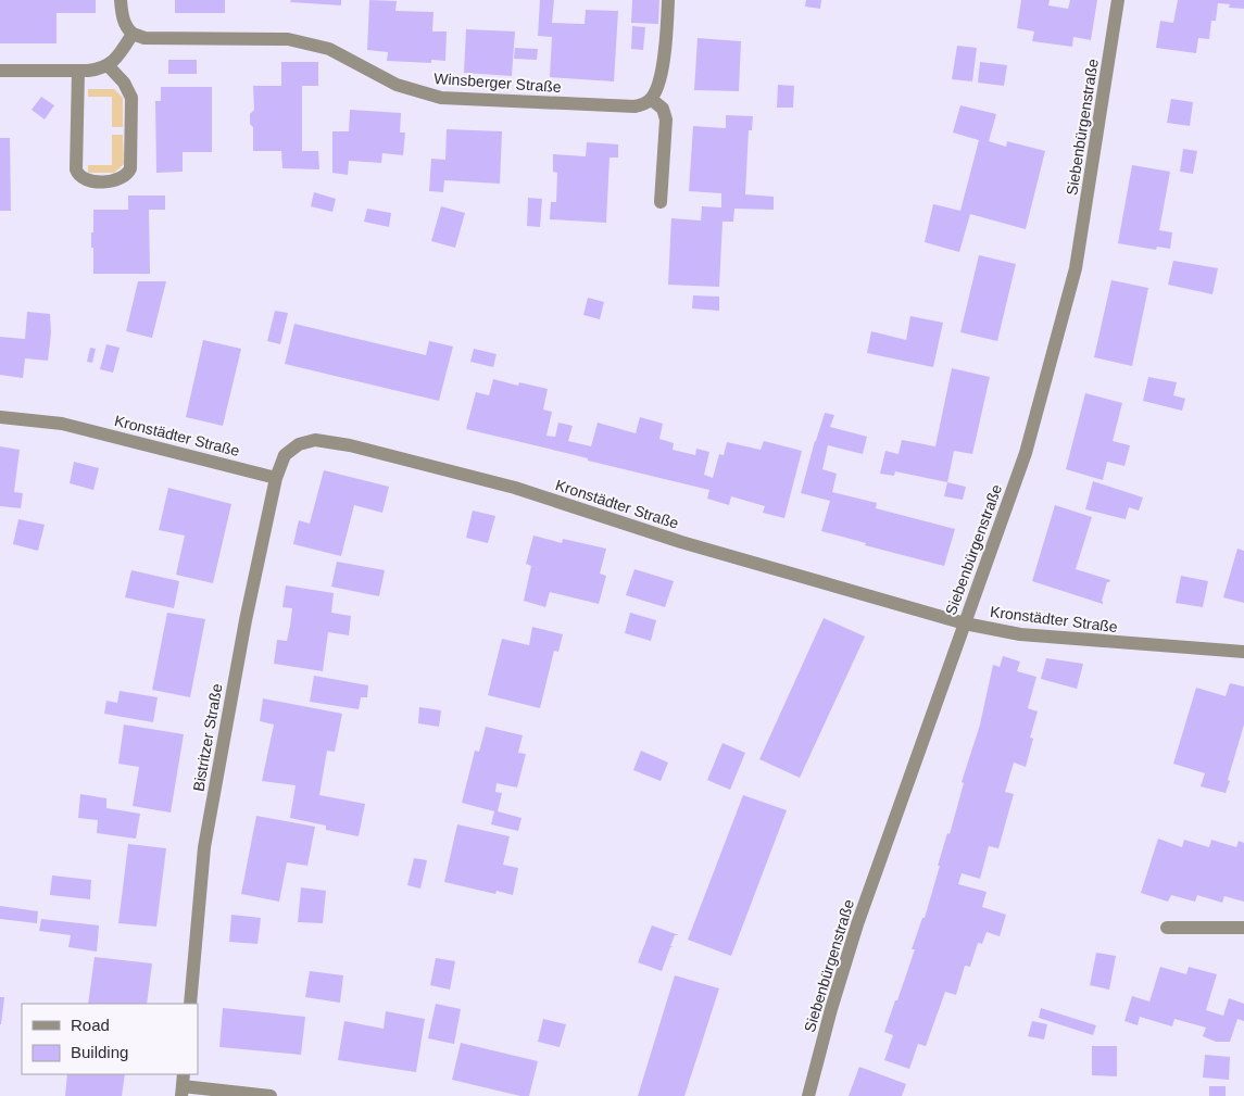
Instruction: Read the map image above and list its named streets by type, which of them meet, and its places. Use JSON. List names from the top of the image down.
{
  "streets": {
    "street": [
      "Winsberger Straße",
      "Siebenbürgenstraße",
      "Kronstädter Straße",
      "Bistritzer Straße"
    ]
  },
  "crossings": [
    ["Siebenbürgenstraße", "Kronstädter Straße"],
    ["Kronstädter Straße", "Bistritzer Straße"]
  ],
  "legend": ["Road", "Building"]
}
